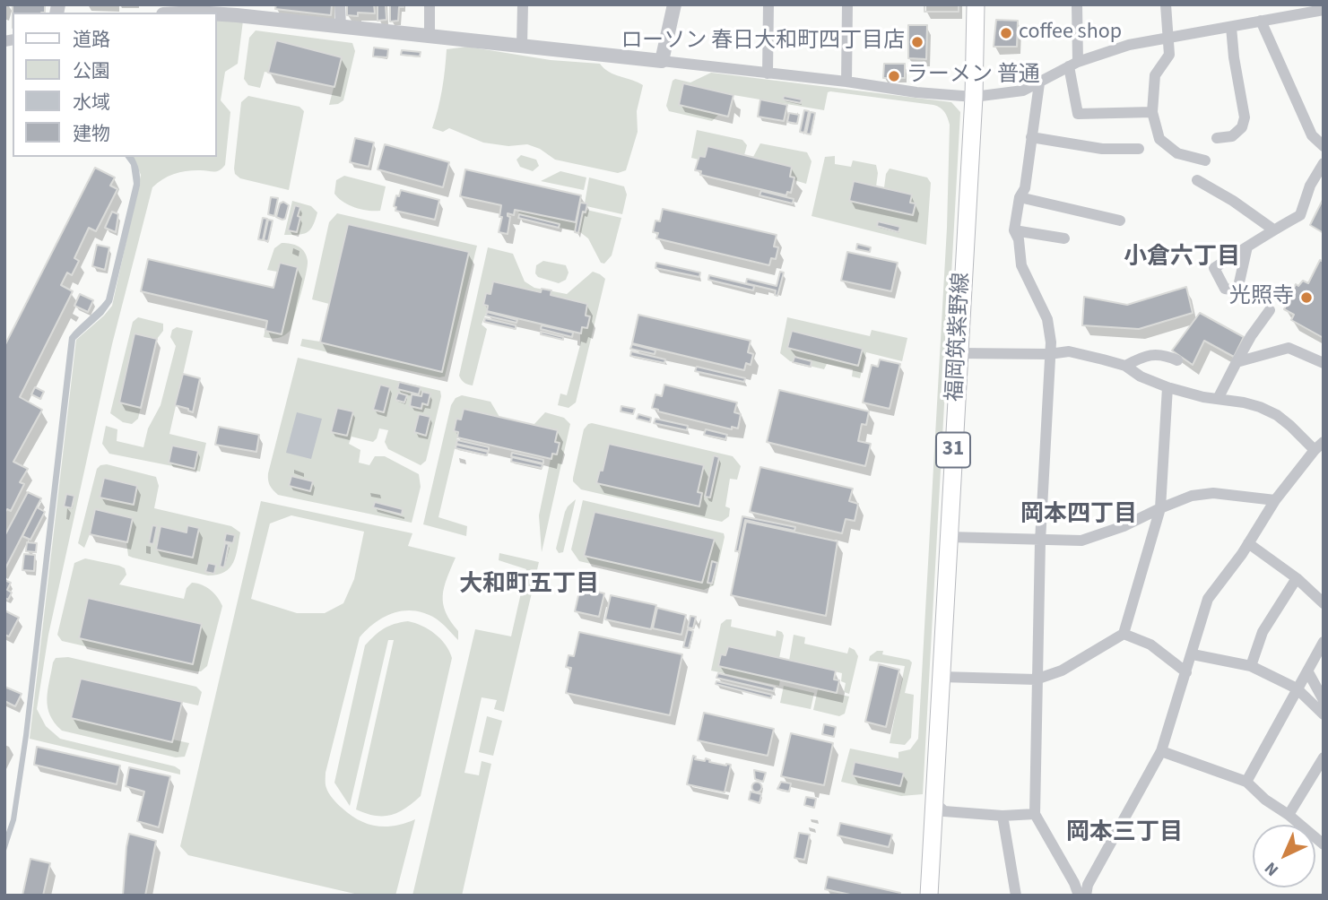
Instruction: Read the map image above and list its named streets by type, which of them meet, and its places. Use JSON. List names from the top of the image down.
{
  "streets": {
    "main road": ["福岡筑紫野線", "31"]
  },
  "districts": [
    "小倉六丁目",
    "岡本四丁目",
    "大和町五丁目",
    "岡本三丁目"
  ],
  "places": [
    "coffee shop",
    "ローソン 春日大和町四丁目店",
    "ラーメン 普通",
    "光照寺"
  ],
  "legend": [
    "道路",
    "公園",
    "水域",
    "建物"
  ],
  "north": "bottom left"
}
